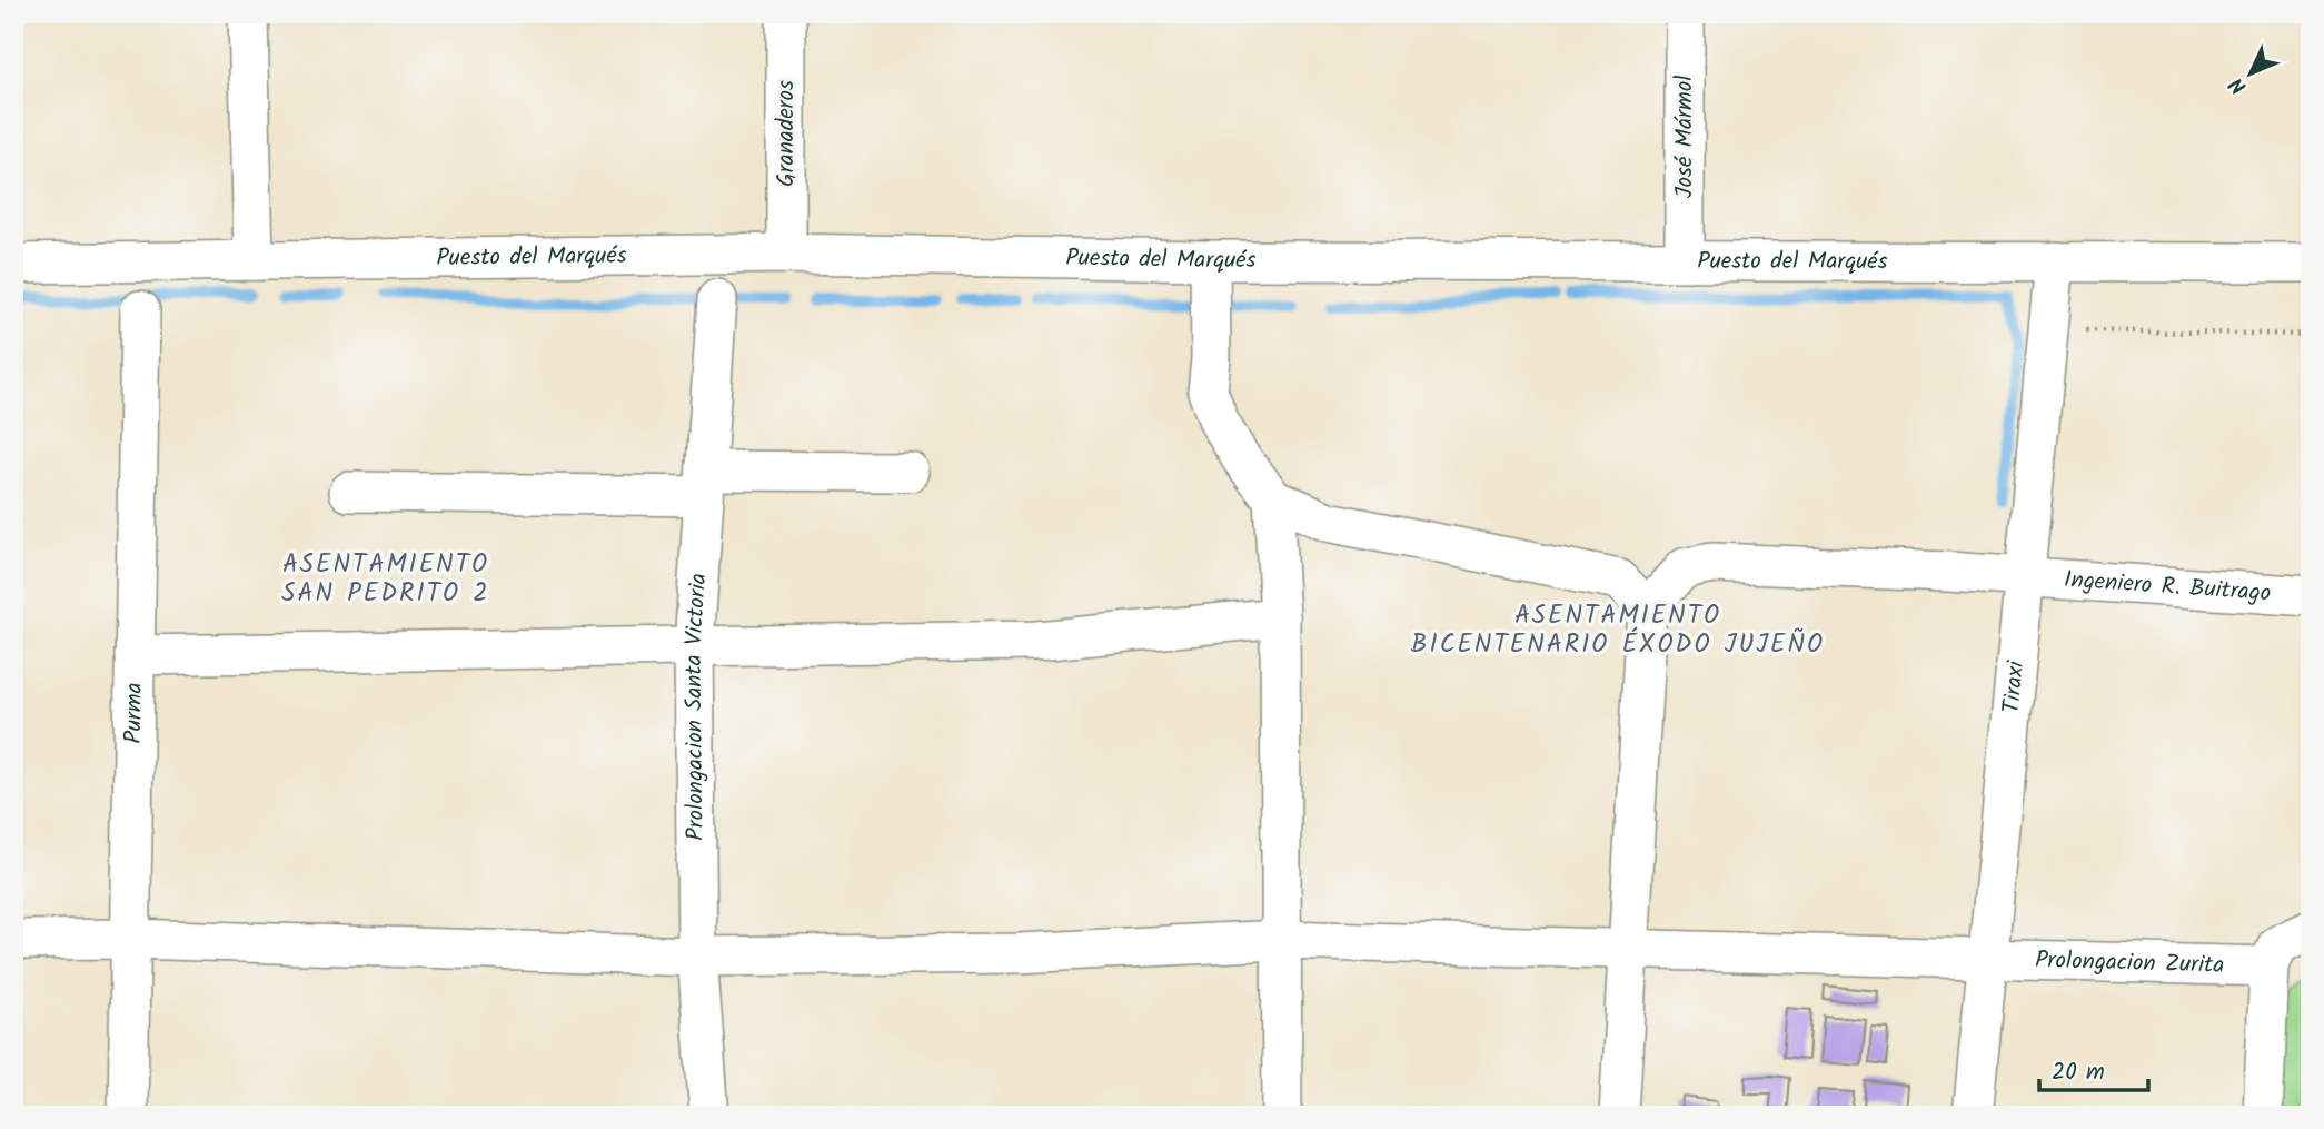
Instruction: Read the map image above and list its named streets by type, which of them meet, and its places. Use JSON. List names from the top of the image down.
{
  "streets": {
    "street": [
      "Granaderos",
      "José Mármol",
      "Puesto del Marqués",
      "Ingeniero R. Buitrago",
      "Tiraxi",
      "Prolongacion Santa Victoria",
      "Purma",
      "Prolongacion Zurita"
    ]
  },
  "crossings": [
    ["Granaderos", "Puesto del Marqués"],
    ["José Mármol", "Puesto del Marqués"],
    ["Puesto del Marqués", "Tiraxi"],
    ["Ingeniero R. Buitrago", "Tiraxi"],
    ["Tiraxi", "Prolongacion Zurita"],
    ["Prolongacion Santa Victoria", "Prolongacion Zurita"],
    ["Purma", "Prolongacion Zurita"]
  ],
  "districts": ["ASENTAMIENTO SAN PEDRITO 2", "ASENTAMIENTO BICENTENARIO ÉXODO JUJEÑO"],
  "scale_bar": "20 m",
  "north": "bottom left"
}
